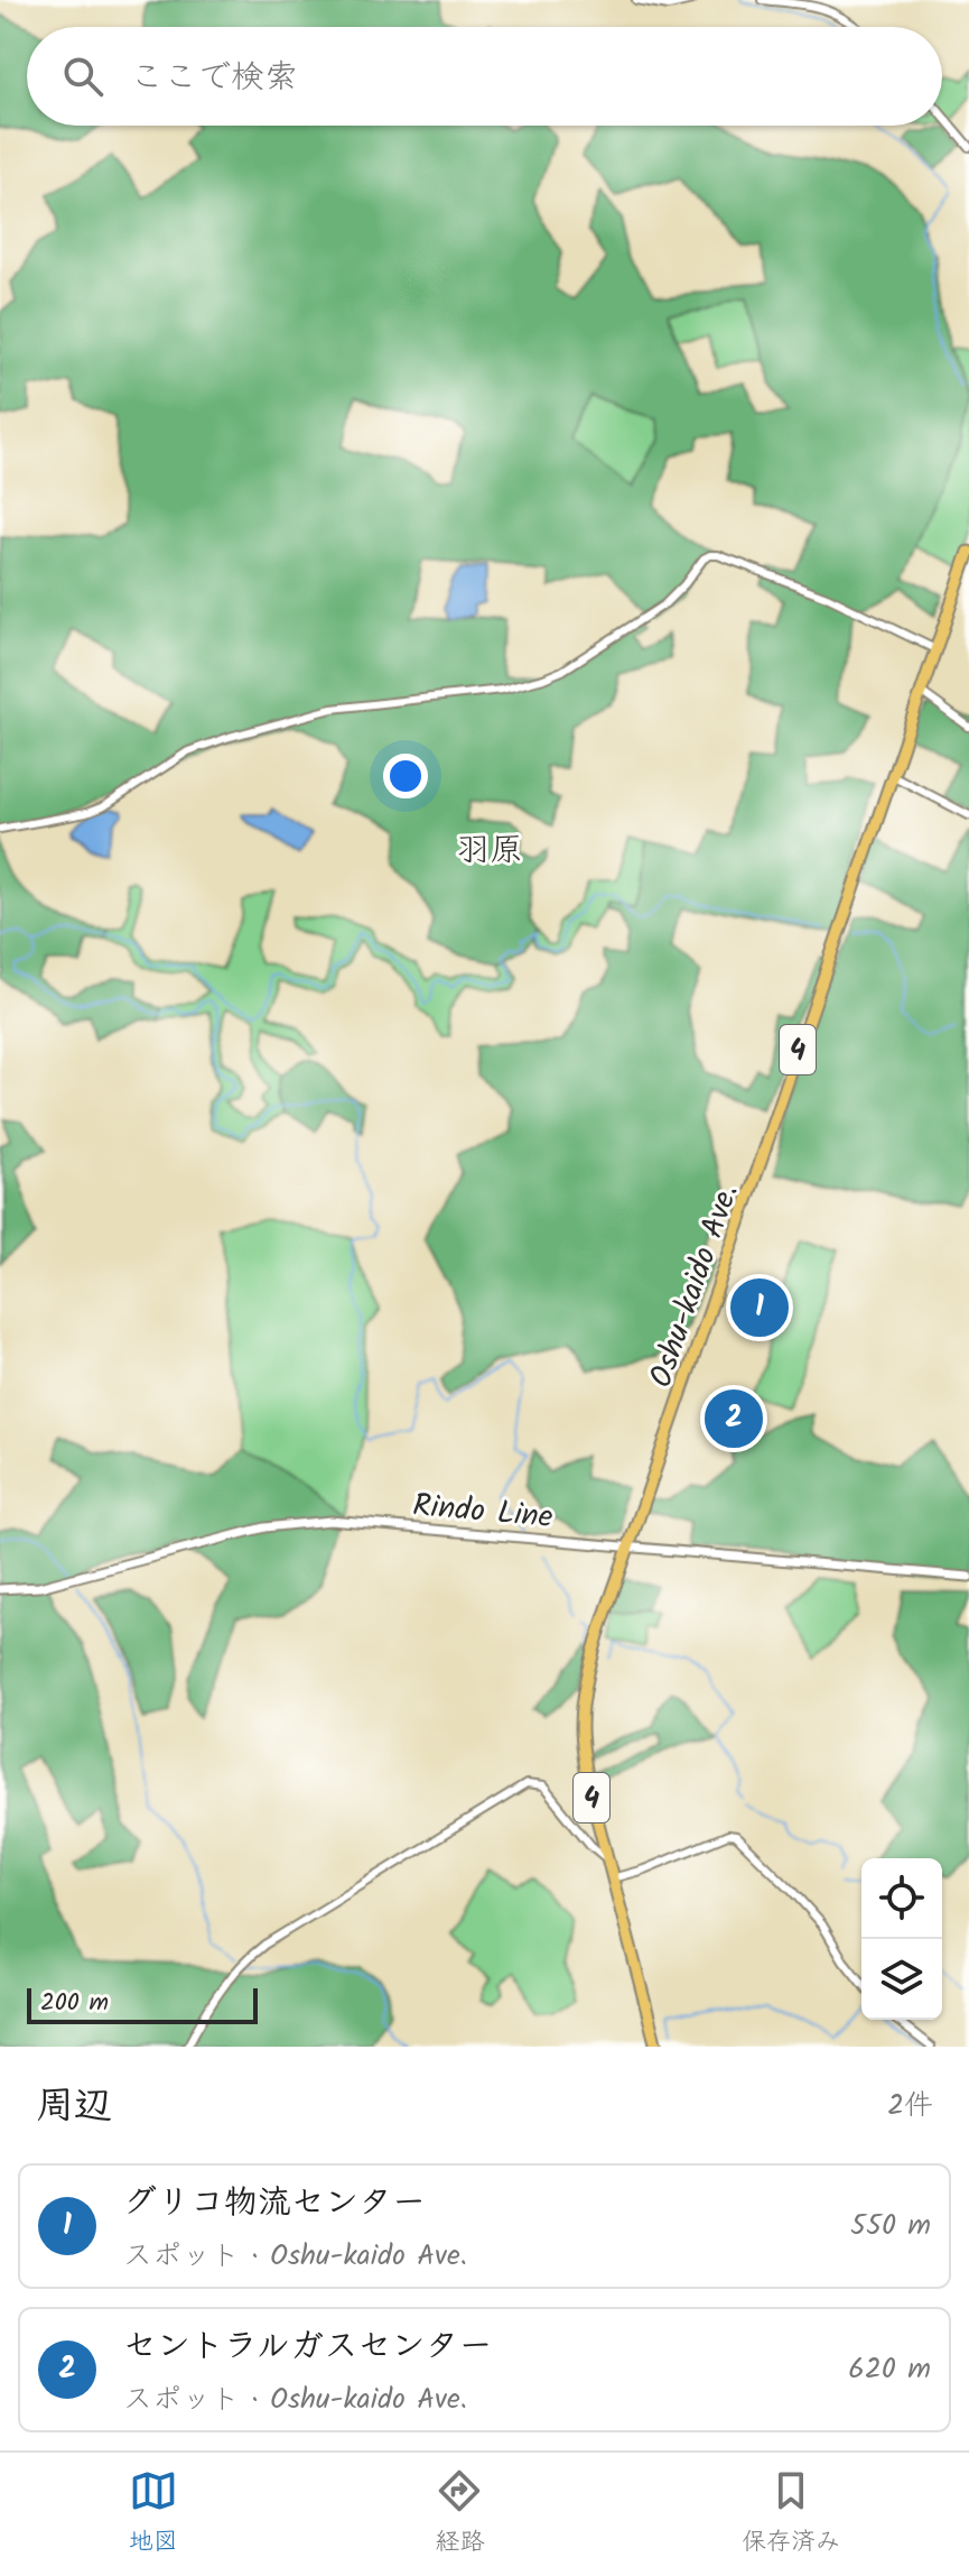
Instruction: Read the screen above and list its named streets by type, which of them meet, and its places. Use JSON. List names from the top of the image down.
{
  "streets": {
    "highway": ["4", "Oshu-kaido Ave."],
    "street": ["Rindo Line"]
  },
  "crossings": [
    ["Oshu-kaido Ave.", "Rindo Line"]
  ],
  "districts": ["羽原"],
  "scale_bar": "200 m",
  "page": {
    "search": "ここで検索",
    "pins": ["1", "2"],
    "scale": "200 m",
    "heading": ["周辺", "2件"],
    "list": [
      {
        "mark": "1",
        "name": "グリコ物流センター",
        "note": "スポット · Oshu-kaido Ave.",
        "value": "550 m"
      },
      {
        "mark": "2",
        "name": "セントラルガスセンター",
        "note": "スポット · Oshu-kaido Ave.",
        "value": "620 m"
      }
    ],
    "nav": ["地図", "経路", "保存済み"]
  }
}
